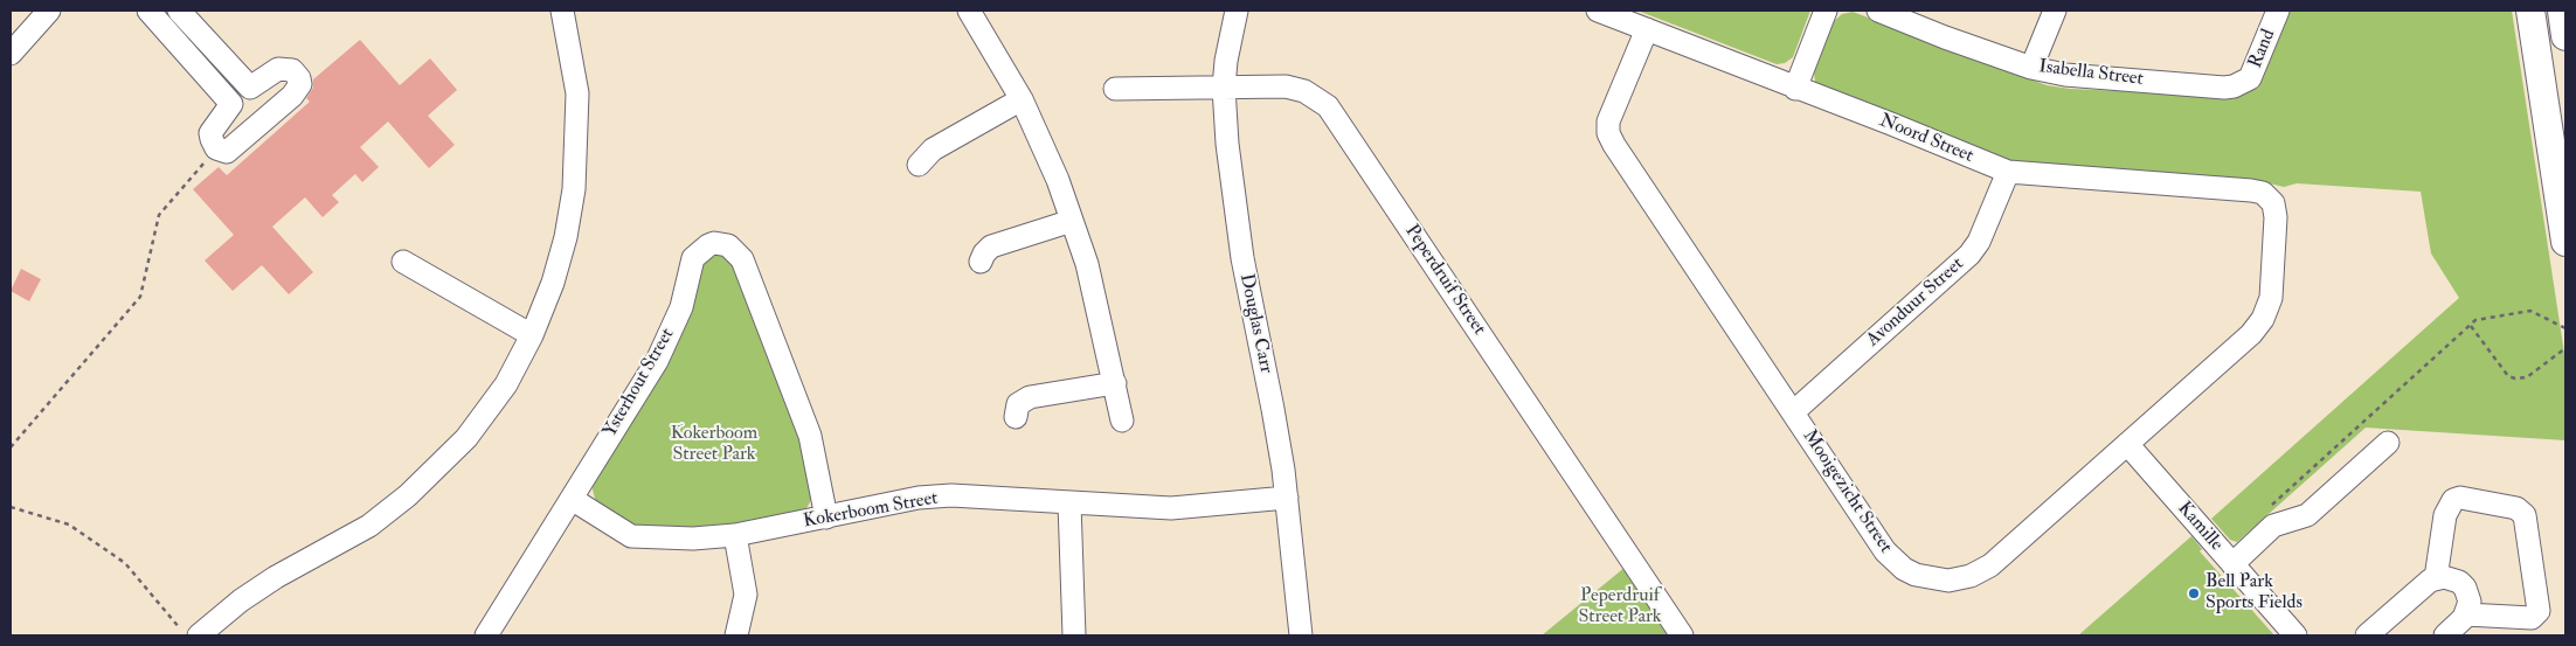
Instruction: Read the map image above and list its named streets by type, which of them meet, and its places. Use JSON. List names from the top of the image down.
{
  "streets": {
    "street": [
      "Rand",
      "Isabella Street",
      "Noord Street",
      "Peperdruif Street",
      "Avonduur Street",
      "Douglas Carr",
      "Ysterhout Street",
      "Mooigezicht Street",
      "Kokerboom Street",
      "Kamille"
    ]
  },
  "crossings": [
    ["Rand", "Isabella Street"],
    ["Noord Street", "Avonduur Street"],
    ["Noord Street", "Mooigezicht Street"],
    ["Peperdruif Street", "Douglas Carr"],
    ["Avonduur Street", "Mooigezicht Street"],
    ["Douglas Carr", "Kokerboom Street"],
    ["Ysterhout Street", "Kokerboom Street"],
    ["Mooigezicht Street", "Kamille"]
  ],
  "parks": ["Kokerboom Street Park", "Peperdruif Street Park"],
  "places": ["Bell Park Sports Fields"]
}
